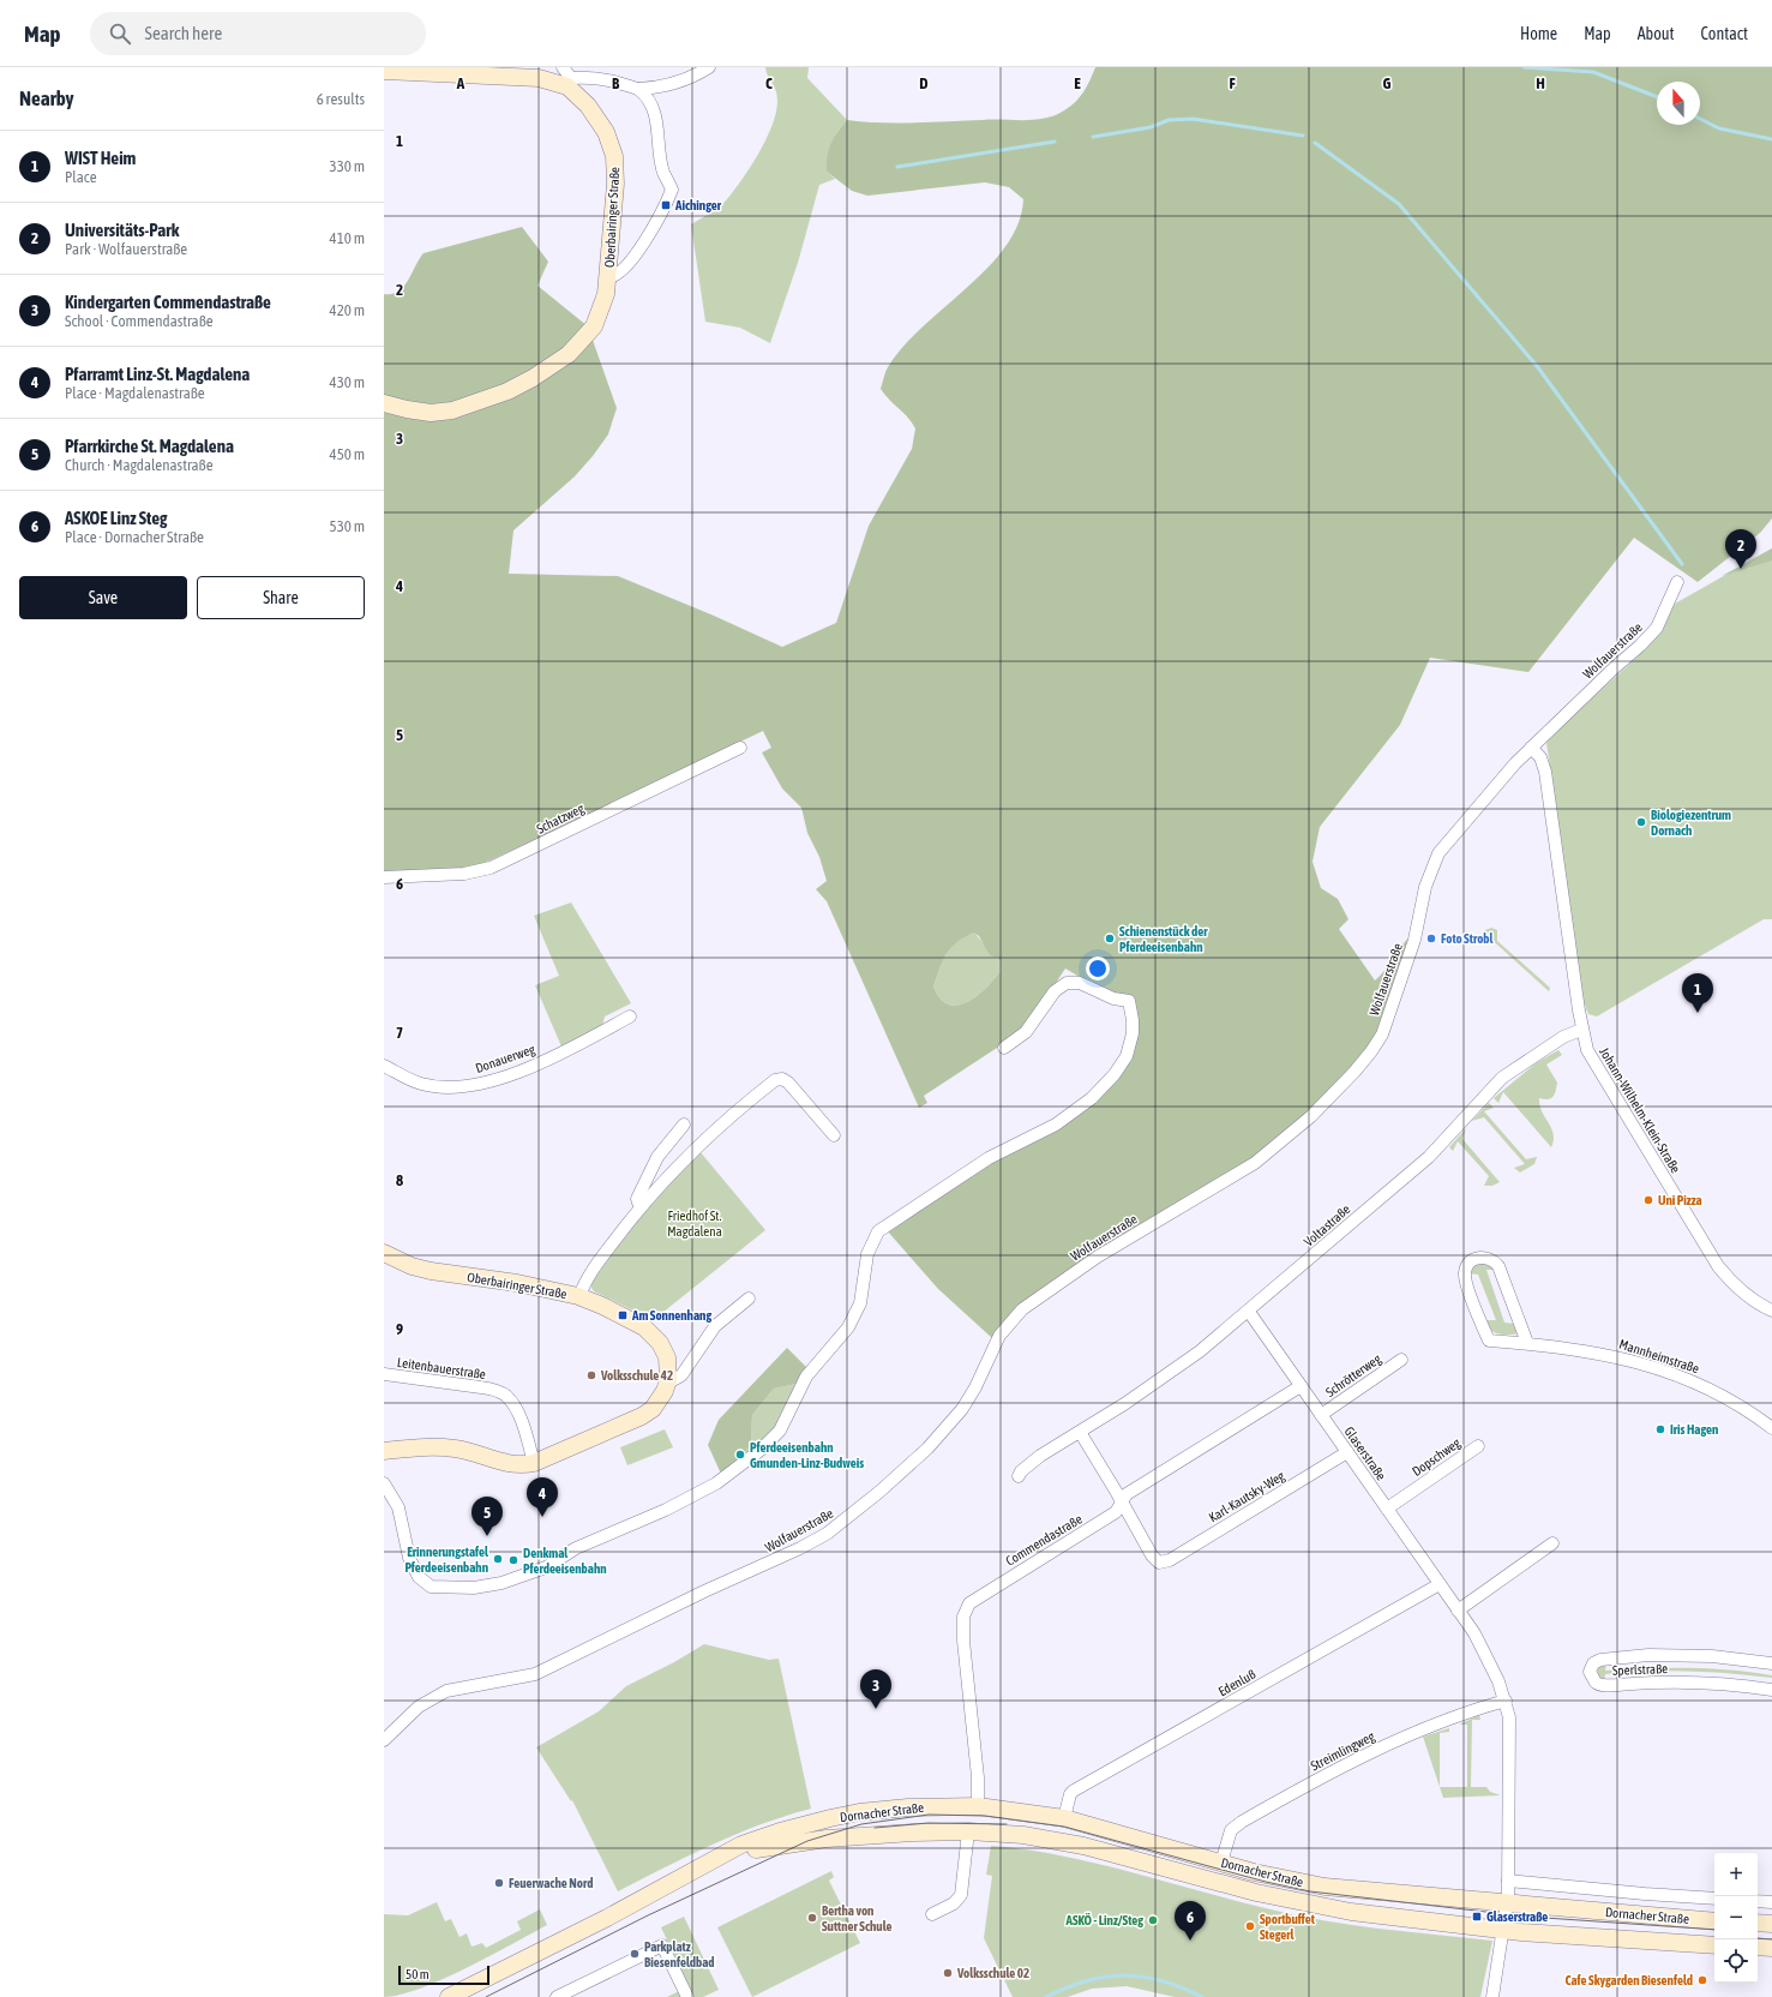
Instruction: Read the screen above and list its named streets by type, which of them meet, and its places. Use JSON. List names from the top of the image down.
{
  "streets": {
    "street": [
      "Oberbairinger Straße",
      "Wolfauerstraße",
      "Schatzweg",
      "Donauerweg",
      "Johann-Wilhelm-Klein-Straße",
      "Voltastraße",
      "Mannheimstraße",
      "Leitenbauerstraße",
      "Schrötterweg",
      "Glaserstraße",
      "Dopschweg",
      "Karl-Kautsky-Weg",
      "Commendastraße",
      "Sperlstraße",
      "Edenluß",
      "Streimlingweg",
      "Dornacher Straße"
    ]
  },
  "crossings": [
    ["Oberbairinger Straße", "Leitenbauerstraße"],
    ["Wolfauerstraße", "Johann-Wilhelm-Klein-Straße"],
    ["Johann-Wilhelm-Klein-Straße", "Voltastraße"],
    ["Voltastraße", "Glaserstraße"],
    ["Schrötterweg", "Glaserstraße"],
    ["Glaserstraße", "Dopschweg"],
    ["Glaserstraße", "Karl-Kautsky-Weg"],
    ["Glaserstraße", "Commendastraße"],
    ["Glaserstraße", "Edenluß"],
    ["Glaserstraße", "Streimlingweg"],
    ["Glaserstraße", "Dornacher Straße"],
    ["Karl-Kautsky-Weg", "Commendastraße"],
    ["Commendastraße", "Dornacher Straße"],
    ["Edenluß", "Dornacher Straße"],
    ["Streimlingweg", "Dornacher Straße"]
  ],
  "parks": ["Friedhof St. Magdalena"],
  "places": {
    "transit": ["Aichinger", "Am Sonnenhang", "Glaserstraße"],
    "other": [
      "Biologiezentrum Dornach",
      "Schienenstück der Pferdeeisenbahn",
      "Foto Strobl",
      "Uni Pizza",
      "Volksschule 42",
      "Iris Hagen",
      "Pferdeeisenbahn Gmunden-Linz-Budweis",
      "Erinnerungstafel Pferdeeisenbahn",
      "Denkmal Pferdeeisenbahn",
      "Feuerwache Nord",
      "Bertha von Suttner Schule",
      "ASKÖ - Linz/Steg",
      "Sportbuffet Stegerl",
      "Parkplatz Biesenfeldbad",
      "Volksschule 02",
      "Cafe Skygarden Biesenfeld"
    ]
  },
  "scale_bar": "50 m",
  "north": "top",
  "page": {
    "header": "Map",
    "search": "Search here",
    "nav": [
      "Home",
      "Map",
      "About",
      "Contact"
    ],
    "heading": ["Nearby", "6 results"],
    "list": [
      {
        "mark": "1",
        "name": "WIST Heim",
        "note": "Place",
        "value": "330 m"
      },
      {
        "mark": "2",
        "name": "Universitäts-Park",
        "note": "Park · Wolfauerstraße",
        "value": "410 m"
      },
      {
        "mark": "3",
        "name": "Kindergarten Commendastraße",
        "note": "School · Commendastraße",
        "value": "420 m"
      },
      {
        "mark": "4",
        "name": "Pfarramt Linz-St. Magdalena",
        "note": "Place · Magdalenastraße",
        "value": "430 m"
      },
      {
        "mark": "5",
        "name": "Pfarrkirche St. Magdalena",
        "note": "Church · Magdalenastraße",
        "value": "450 m"
      },
      {
        "mark": "6",
        "name": "ASKOE Linz Steg",
        "note": "Place · Dornacher Straße",
        "value": "530 m"
      }
    ],
    "pins": [
      "2",
      "1",
      "4",
      "5",
      "3",
      "6"
    ],
    "buttons": ["Save", "Share"],
    "map_buttons": ["+", "−"],
    "scale": "50 m"
  },
  "grid": {
    "columns": [
      "A",
      "B",
      "C",
      "D",
      "E",
      "F",
      "G",
      "H"
    ],
    "rows": [
      "1",
      "2",
      "3",
      "4",
      "5",
      "6",
      "7",
      "8",
      "9"
    ]
  }
}
